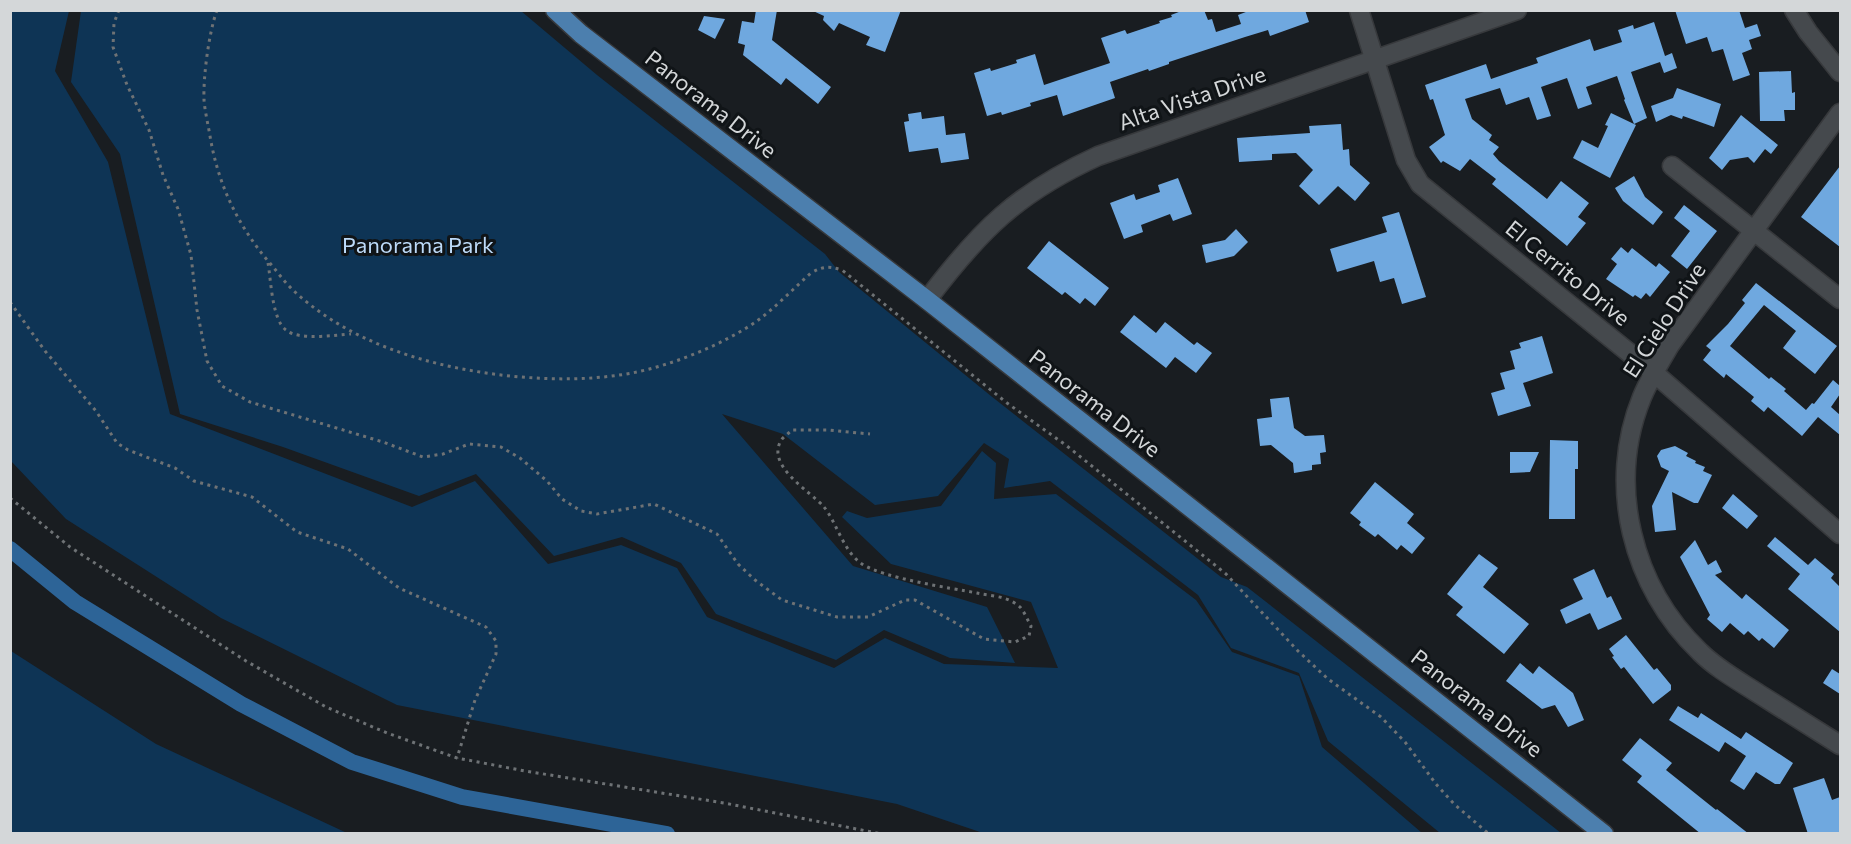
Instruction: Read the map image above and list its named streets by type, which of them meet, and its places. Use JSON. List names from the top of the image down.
{
  "streets": {
    "main road": ["Panorama Drive"],
    "street": ["Alta Vista Drive", "El Cerrito Drive", "El Cielo Drive"]
  },
  "crossings": [
    ["Alta Vista Drive", "Panorama Drive"],
    ["Alta Vista Drive", "El Cerrito Drive"],
    ["El Cerrito Drive", "El Cielo Drive"]
  ],
  "parks": ["Panorama Park"]
}
